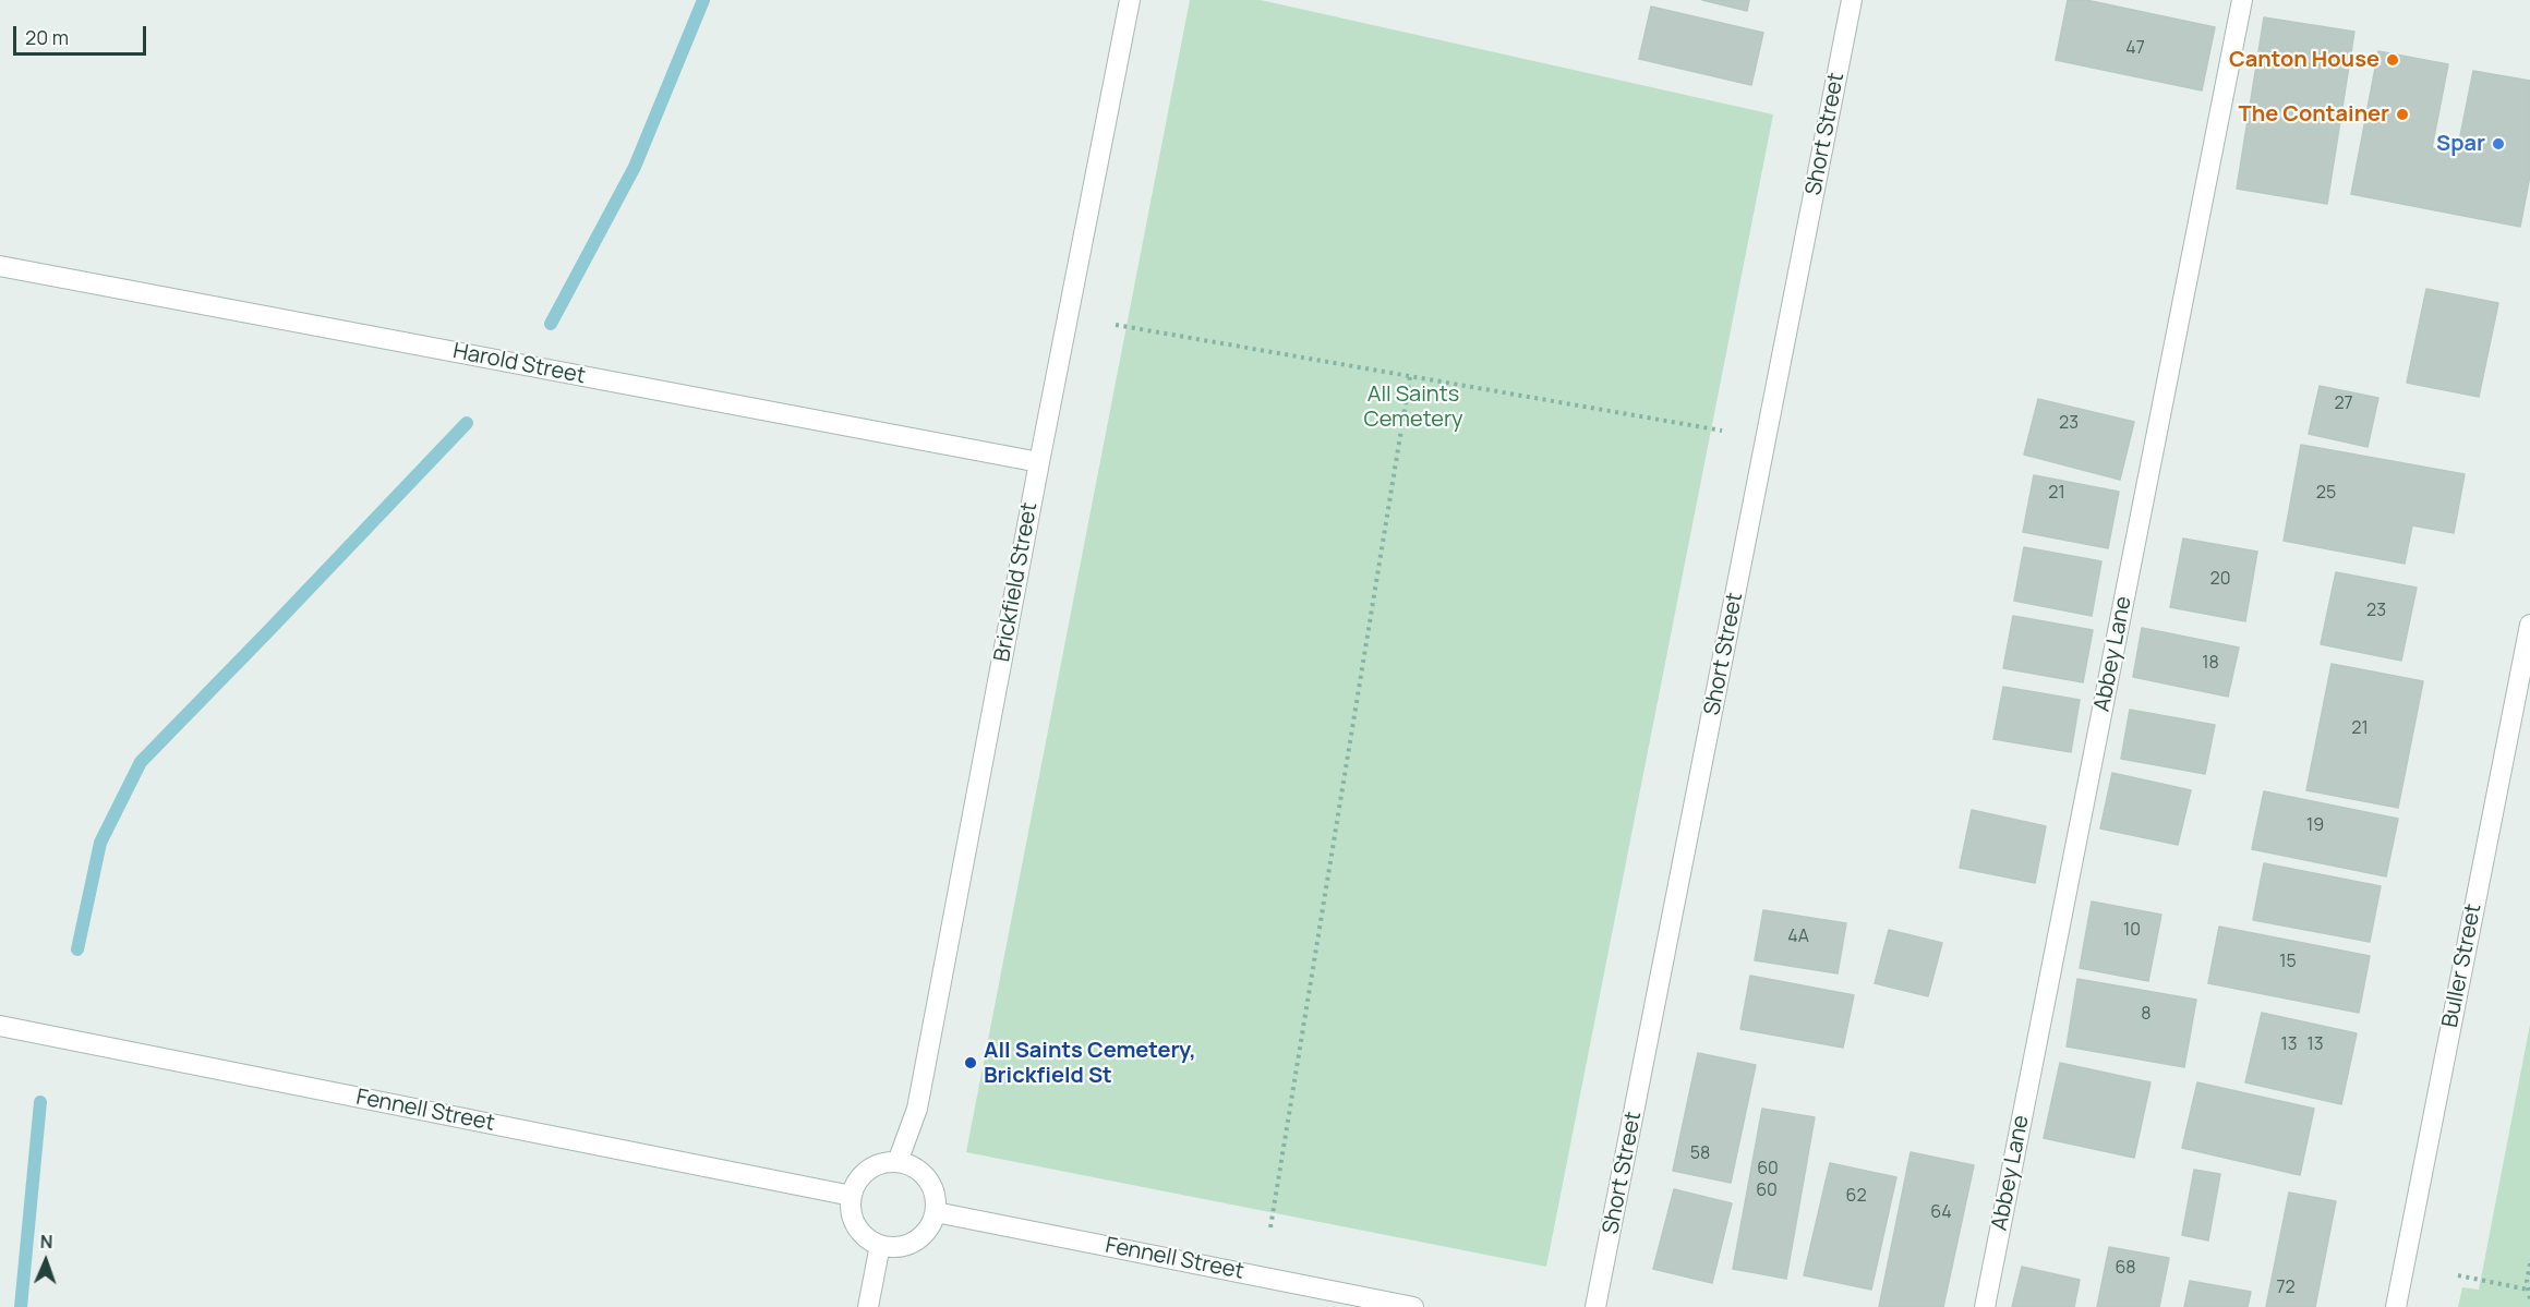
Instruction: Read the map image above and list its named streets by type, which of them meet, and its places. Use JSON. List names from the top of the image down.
{
  "streets": {
    "street": [
      "Short Street",
      "Harold Street",
      "Brickfield Street",
      "Abbey Lane",
      "Buller Street",
      "Fennell Street"
    ]
  },
  "crossings": [
    ["Harold Street", "Brickfield Street"],
    ["Brickfield Street", "Fennell Street"]
  ],
  "parks": ["All Saints Cemetery"],
  "places": [
    "Canton House",
    "The Container",
    "Spar",
    "All Saints Cemetery, Brickfield St"
  ],
  "house_numbers": [
    "47",
    "27",
    "23",
    "21",
    "25",
    "20",
    "23",
    "18",
    "21",
    "19",
    "10",
    "4A",
    "15",
    "8",
    "13",
    "13",
    "58",
    "60",
    "60",
    "62",
    "64",
    "68",
    "72"
  ],
  "scale_bar": "20 m",
  "north": "top"
}
